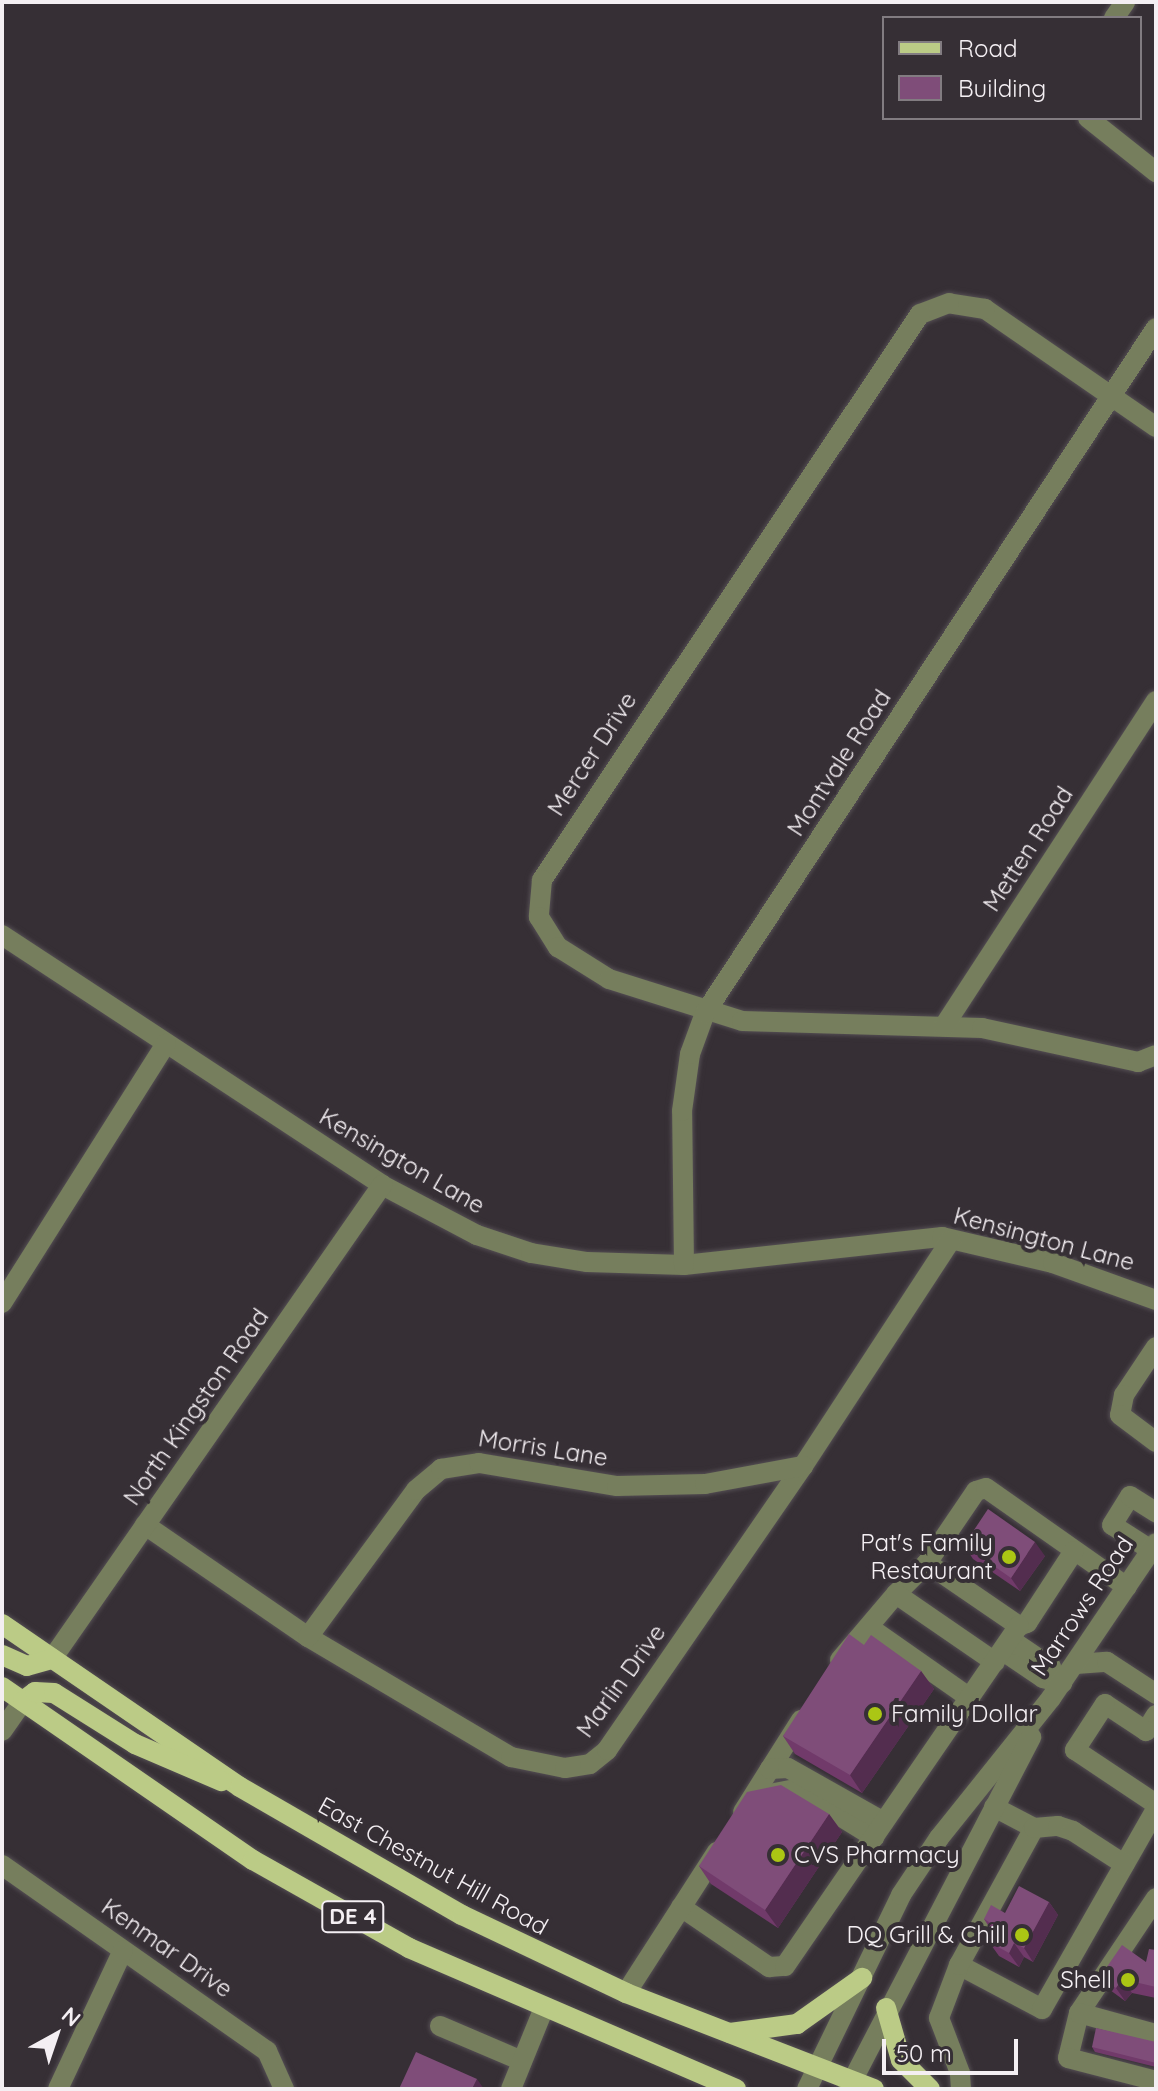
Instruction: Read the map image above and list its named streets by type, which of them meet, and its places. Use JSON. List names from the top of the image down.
{
  "streets": {
    "main road": ["East Chestnut Hill Road", "DE 4"],
    "street": [
      "Mercer Drive",
      "Montvale Road",
      "Metten Road",
      "Kensington Lane",
      "North Kingston Road",
      "Morris Lane",
      "Marrows Road",
      "Marlin Drive",
      "Kenmar Drive"
    ]
  },
  "crossings": [
    ["Mercer Drive", "Montvale Road"],
    ["Mercer Drive", "Metten Road"],
    ["Montvale Road", "Kensington Lane"],
    ["Kensington Lane", "North Kingston Road"],
    ["Kensington Lane", "Marlin Drive"],
    ["North Kingston Road", "Marlin Drive"],
    ["North Kingston Road", "East Chestnut Hill Road"],
    ["Morris Lane", "Marlin Drive"],
    ["Marrows Road", "East Chestnut Hill Road"]
  ],
  "places": [
    "Pat's Family Restaurant",
    "Family Dollar",
    "CVS Pharmacy",
    "DQ Grill & Chill",
    "Shell"
  ],
  "legend": ["Road", "Building"],
  "scale_bar": "50 m",
  "north": "top right"
}
